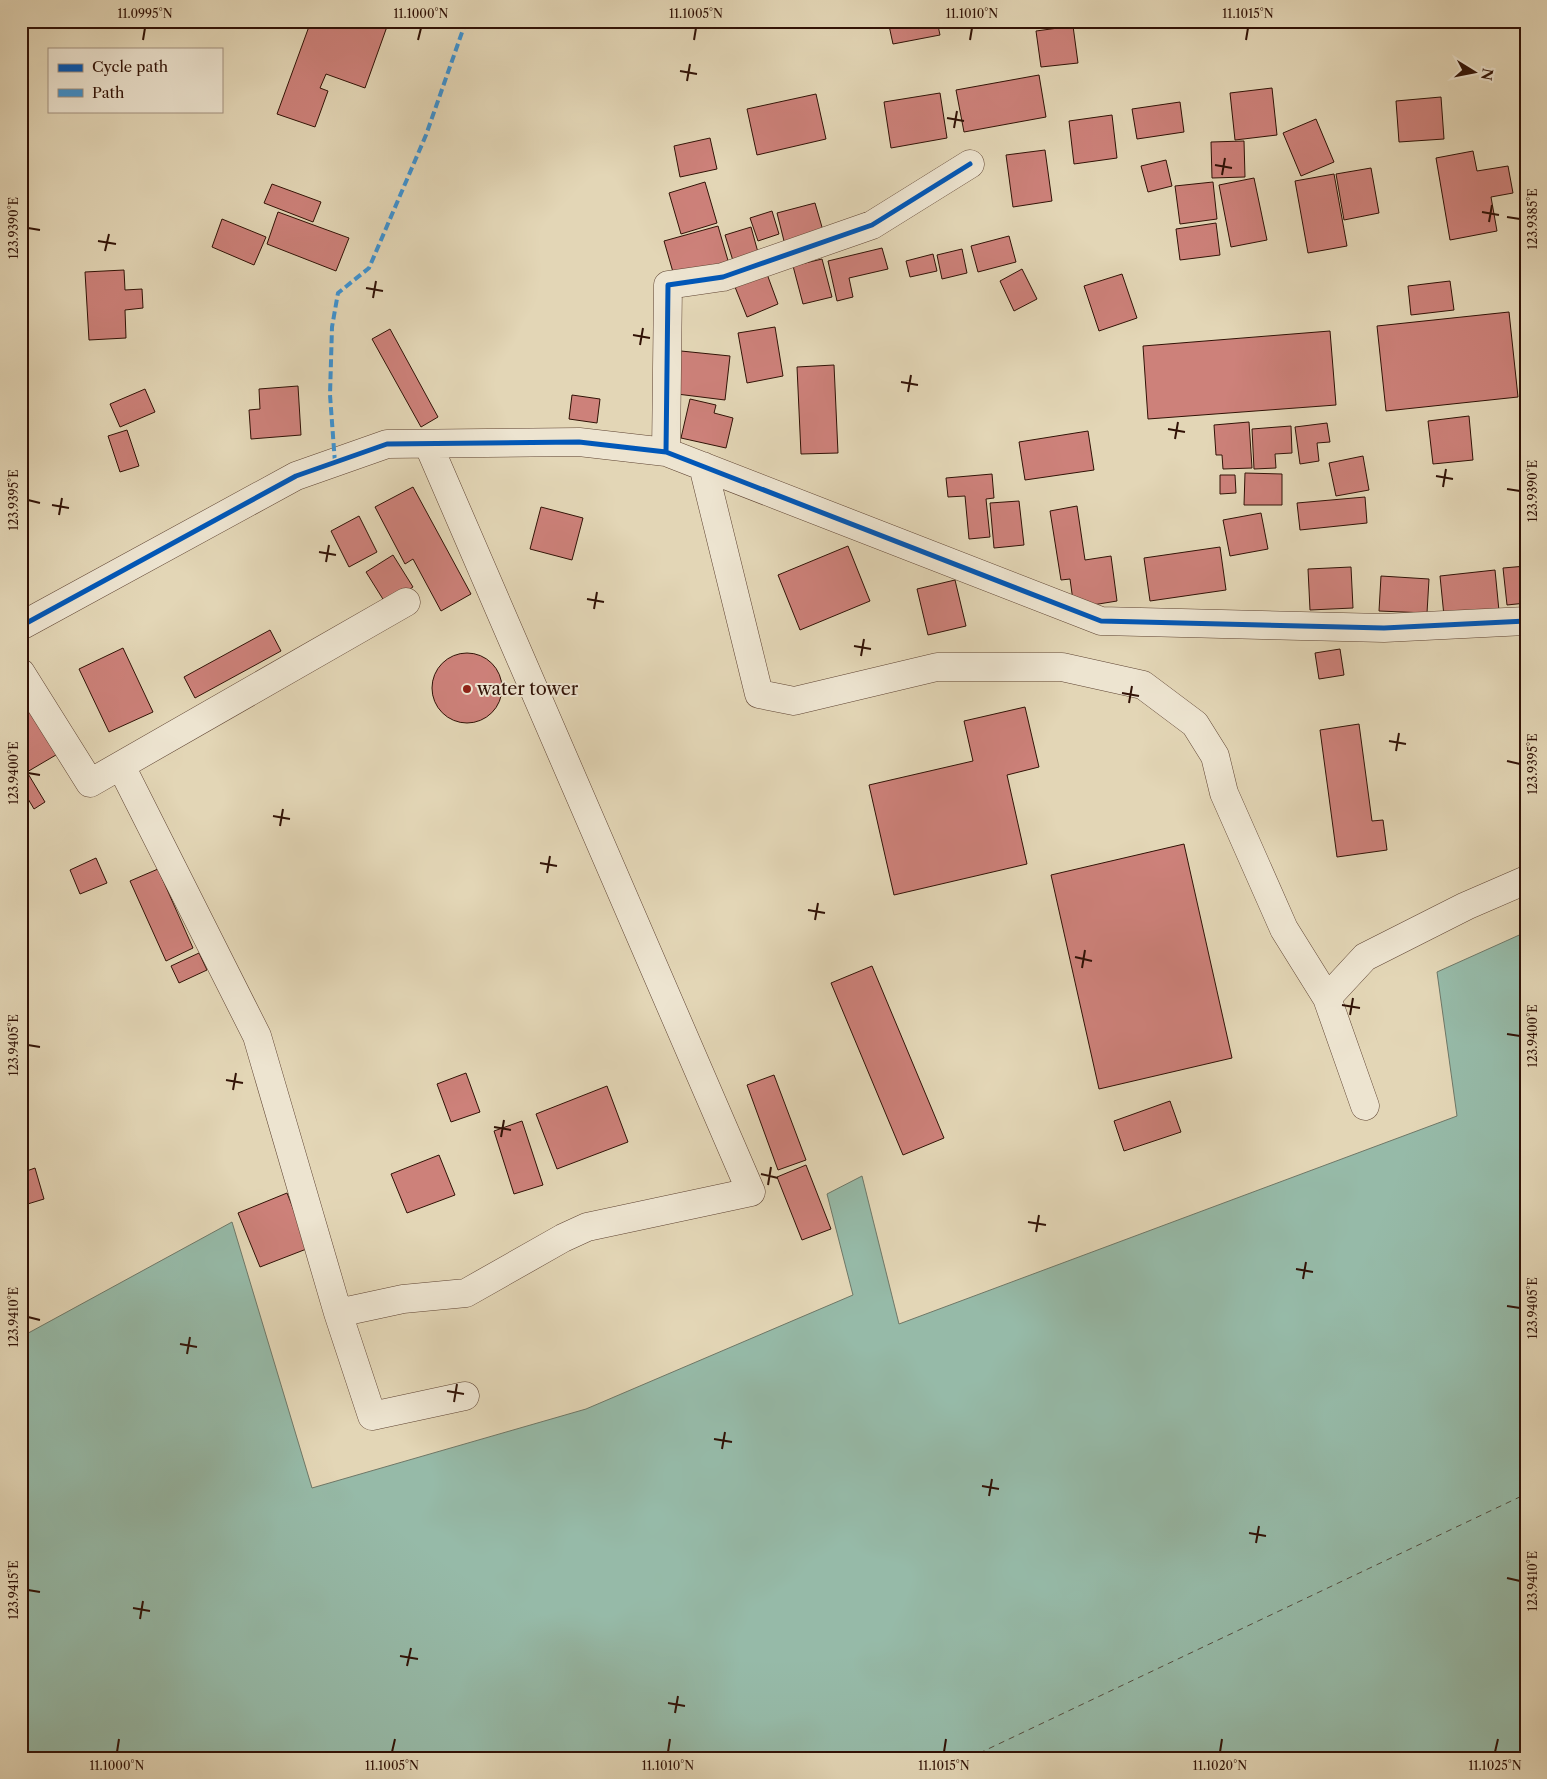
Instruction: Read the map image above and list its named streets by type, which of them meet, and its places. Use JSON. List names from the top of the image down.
{
  "places": ["water tower"],
  "legend": ["Cycle path", "Path"],
  "north": "right",
  "coordinates": [
    "11.0995°N",
    "11.1000°N",
    "11.1005°N",
    "11.1010°N",
    "11.1015°N",
    "123.9385°E",
    "123.9390°E",
    "123.9395°E",
    "123.9400°E",
    "123.9405°E",
    "123.9410°E",
    "123.9415°E",
    "11.1020°N",
    "11.1025°N"
  ]
}
